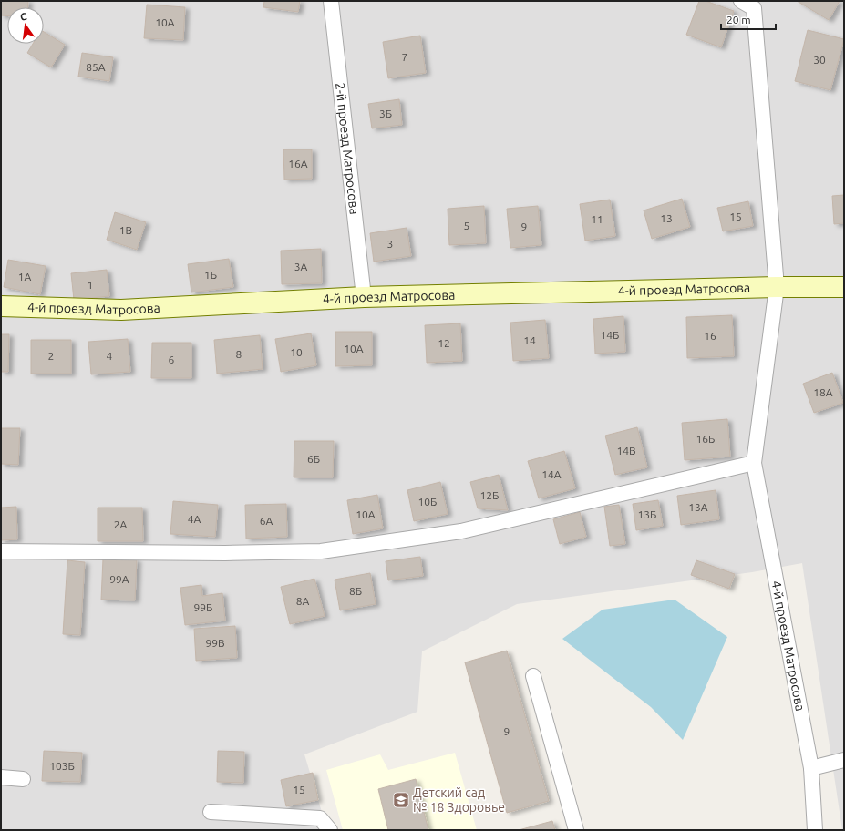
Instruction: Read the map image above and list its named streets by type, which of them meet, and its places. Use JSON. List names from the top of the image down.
{
  "streets": {
    "street": ["2-й проезд Матросова", "4-й проезд Матросова"]
  },
  "crossings": [
    ["2-й проезд Матросова", "4-й проезд Матросова"]
  ],
  "places": {
    "school or university": ["Детский сад № 18 Здоровье"]
  },
  "house_numbers": [
    "10А",
    "7",
    "30",
    "85А",
    "3Б",
    "16А",
    "15",
    "13",
    "11",
    "5",
    "9",
    "1В",
    "3",
    "3А",
    "1Б",
    "1А",
    "1",
    "14Б",
    "16",
    "14",
    "12",
    "10А",
    "10",
    "8",
    "2",
    "4",
    "6",
    "18А",
    "16Б",
    "14В",
    "6Б",
    "14А",
    "12Б",
    "10Б",
    "13А",
    "10А",
    "13Б",
    "4А",
    "6А",
    "2А",
    "99А",
    "8Б",
    "8А",
    "99Б",
    "99В",
    "9",
    "103Б",
    "15"
  ],
  "scale_bar": "20 m",
  "north": "top"
}
